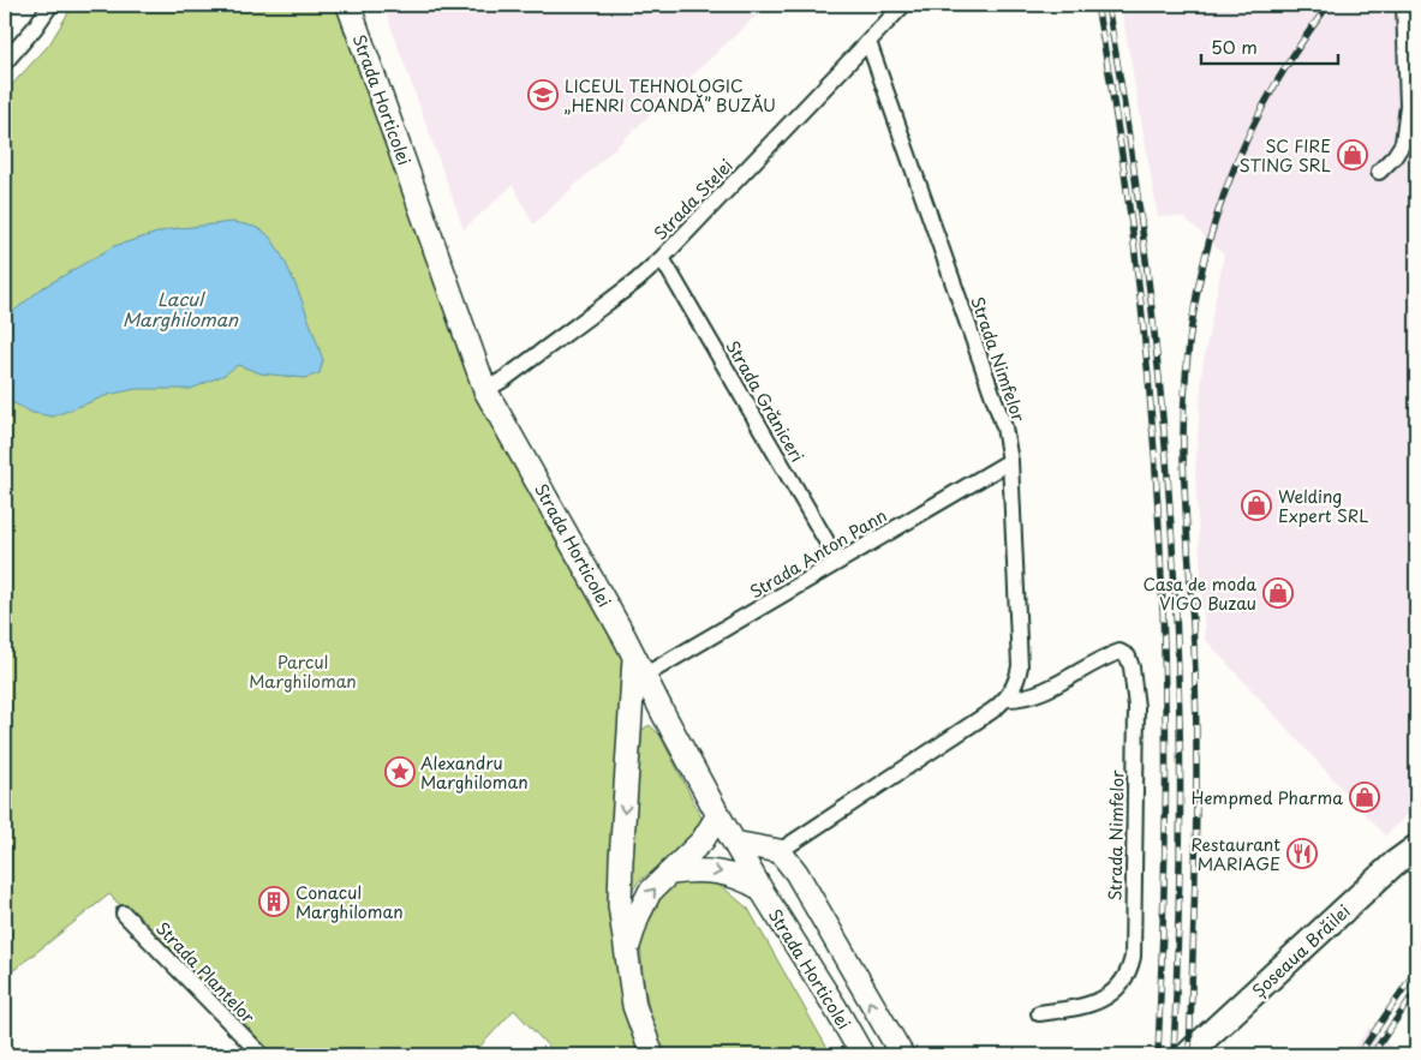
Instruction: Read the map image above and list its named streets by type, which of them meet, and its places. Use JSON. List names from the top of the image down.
{
  "streets": {
    "main road": ["Strada Horticolei", "Șoseaua Brăilei"],
    "street": [
      "Strada Stelei",
      "Strada Nimfelor",
      "Strada Grăniceri",
      "Strada Anton Pann",
      "Strada Plantelor"
    ]
  },
  "crossings": [
    ["Strada Horticolei", "Strada Stelei"],
    ["Strada Horticolei", "Strada Anton Pann"],
    ["Strada Stelei", "Strada Nimfelor"],
    ["Strada Stelei", "Strada Grăniceri"],
    ["Strada Nimfelor", "Strada Anton Pann"],
    ["Strada Grăniceri", "Strada Anton Pann"]
  ],
  "water": ["Lacul Marghiloman"],
  "parks": ["Parcul Marghiloman"],
  "places": {
    "school or university": ["LICEUL TEHNOLOGIC „HENRI COANDĂ” BUZĂU"],
    "shop": [
      "SC FIRE STING SRL",
      "Welding Expert SRL",
      "Casa de moda VIGO Buzau",
      "Hempmed Pharma"
    ],
    "place": ["Alexandru Marghiloman"],
    "restaurant": ["Restaurant MARIAGE"],
    "building": ["Conacul Marghiloman"]
  },
  "scale_bar": "50 m"
}
